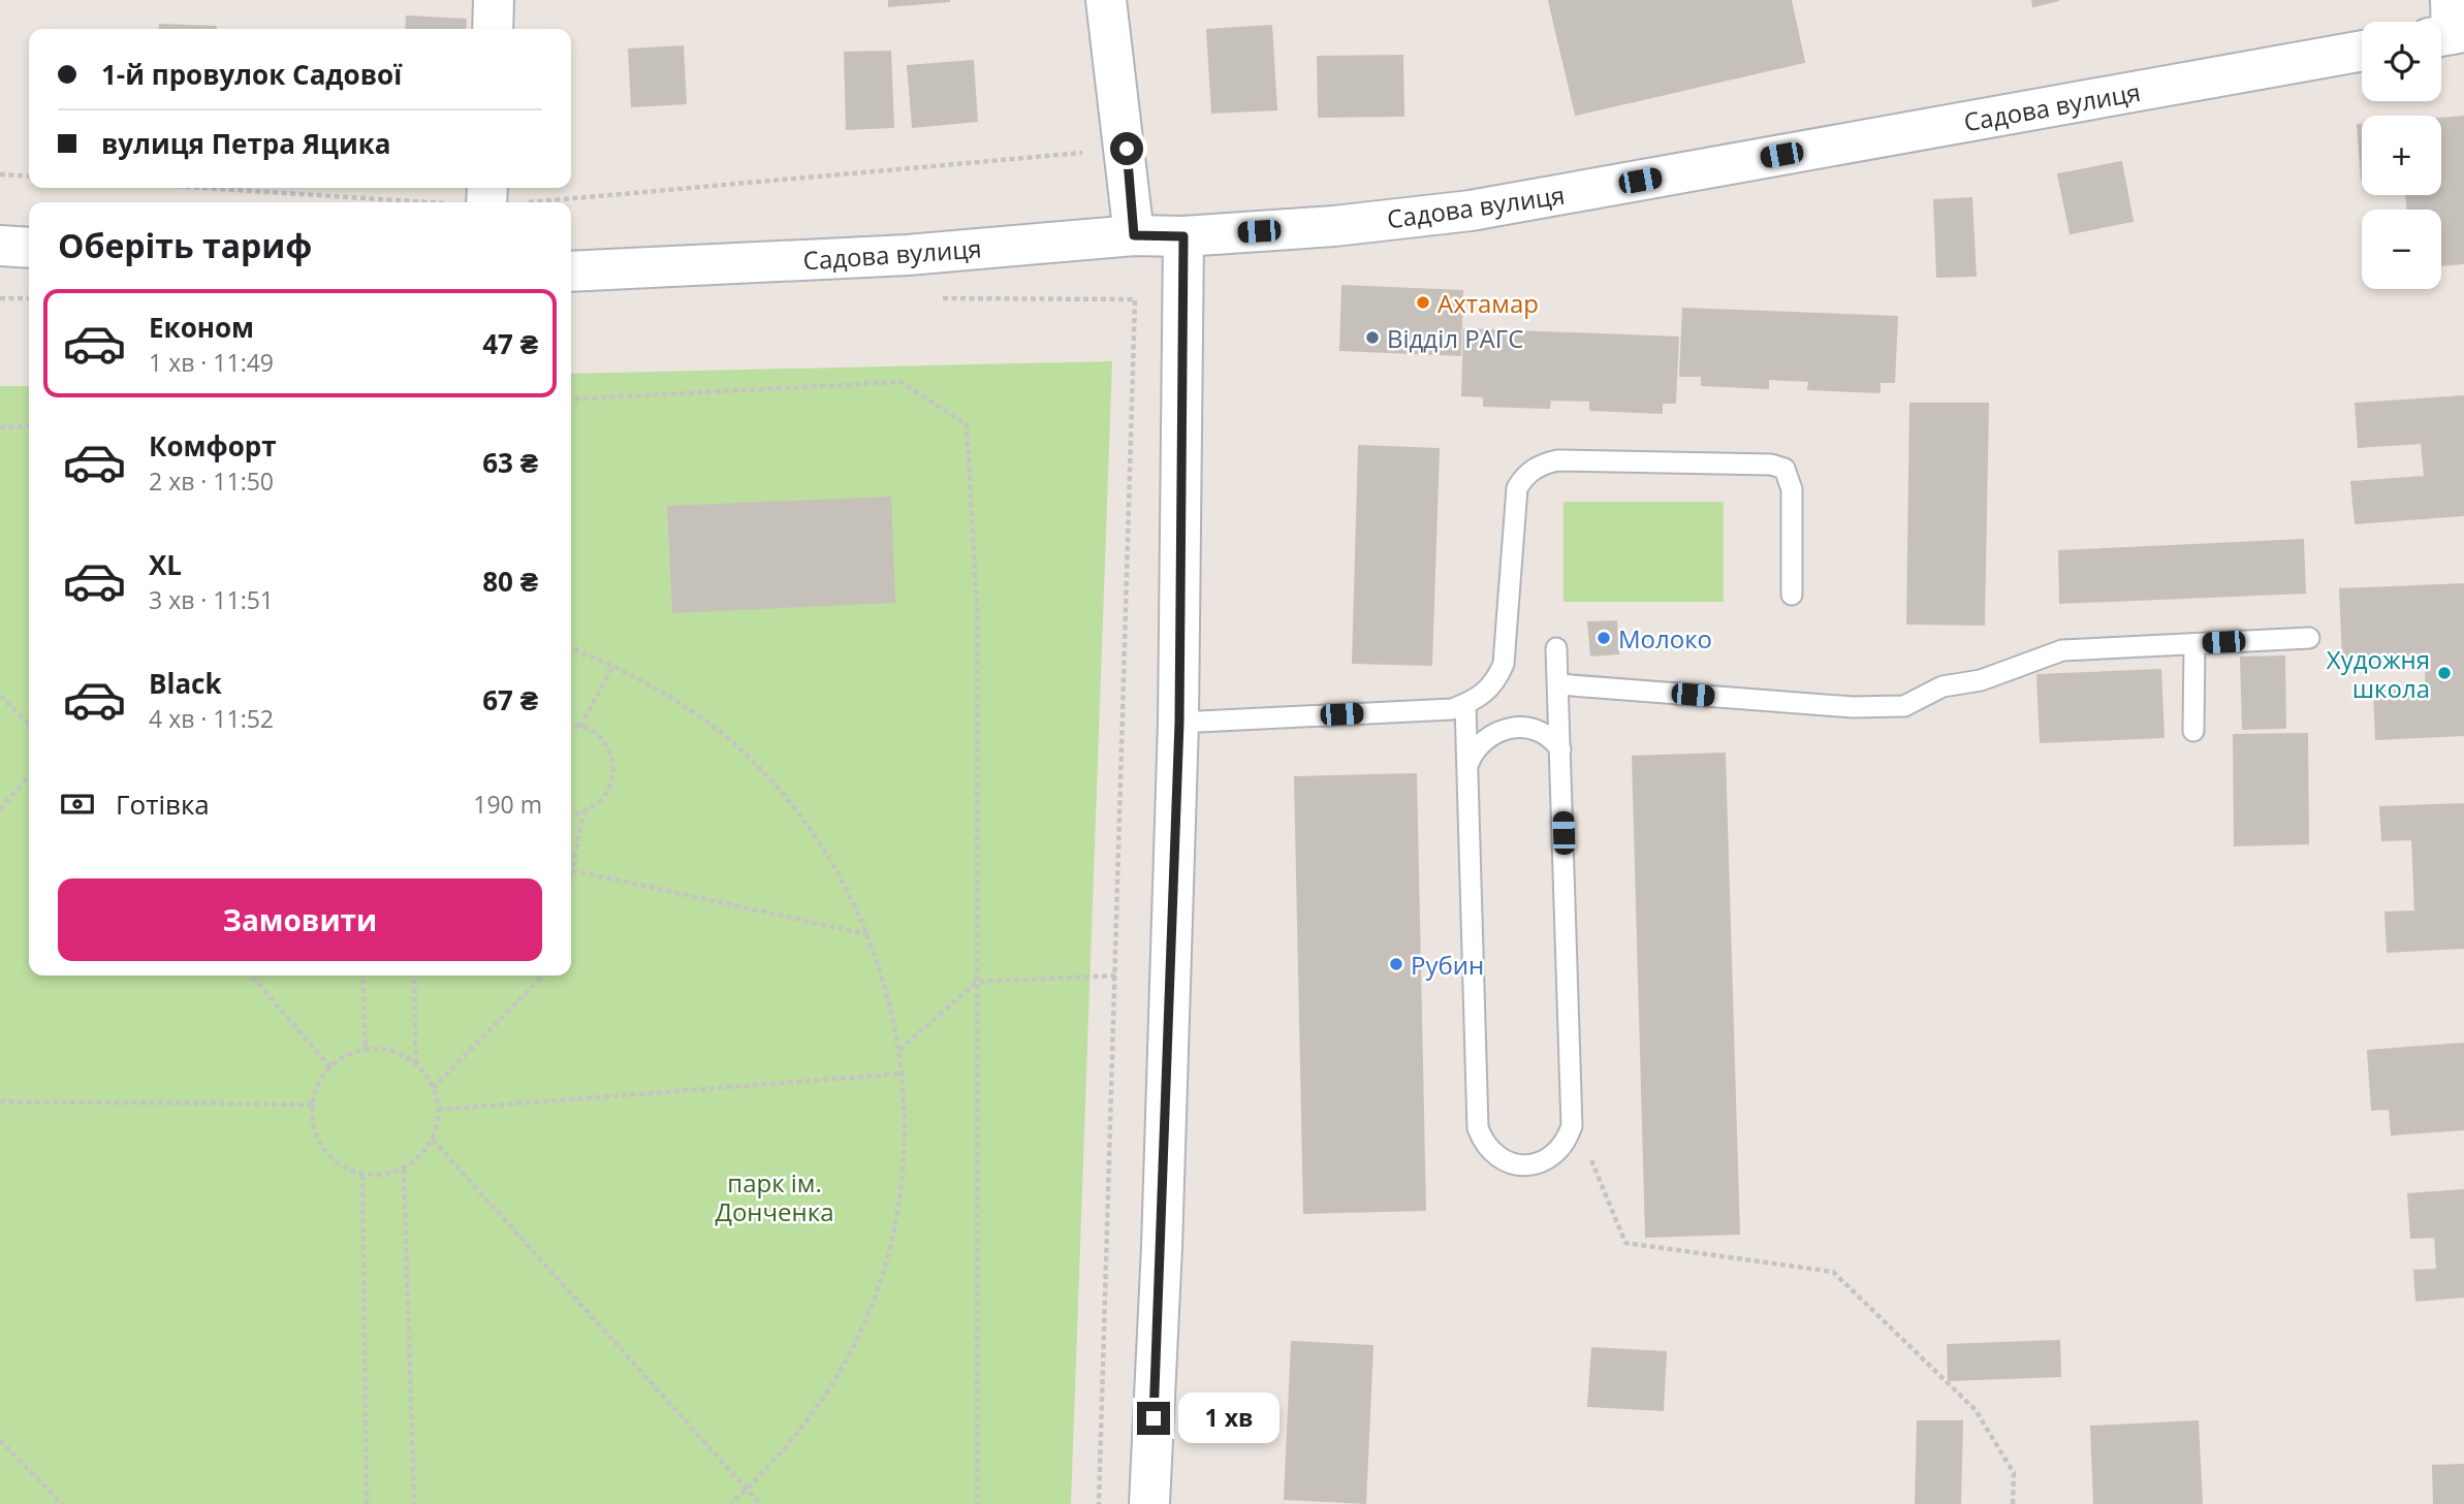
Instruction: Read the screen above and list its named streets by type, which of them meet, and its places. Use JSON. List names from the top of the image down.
{
  "streets": {
    "main road": ["Садова вулиця"]
  },
  "parks": ["парк ім. Донченка"],
  "places": [
    "Ахтамар",
    "Відділ РАГС",
    "Молоко",
    "Художня школа",
    "Рубин"
  ],
  "page": {
    "map_buttons": ["+", "−"],
    "banner": ["1-й провулок Садової", "вулиця Петра Яцика"],
    "heading": "Оберіть тариф",
    "list": [
      {
        "name": "Економ",
        "note": "1 хв · 11:49",
        "value": "47 ₴"
      },
      {
        "name": "Комфорт",
        "note": "2 хв · 11:50",
        "value": "63 ₴"
      },
      {
        "name": "XL",
        "note": "3 хв · 11:51",
        "value": "80 ₴"
      },
      {
        "name": "Black",
        "note": "4 хв · 11:52",
        "value": "67 ₴"
      }
    ],
    "pay": ["Готівка", "190 m"],
    "buttons": "Замовити",
    "bubble": "1 хв"
  }
}
